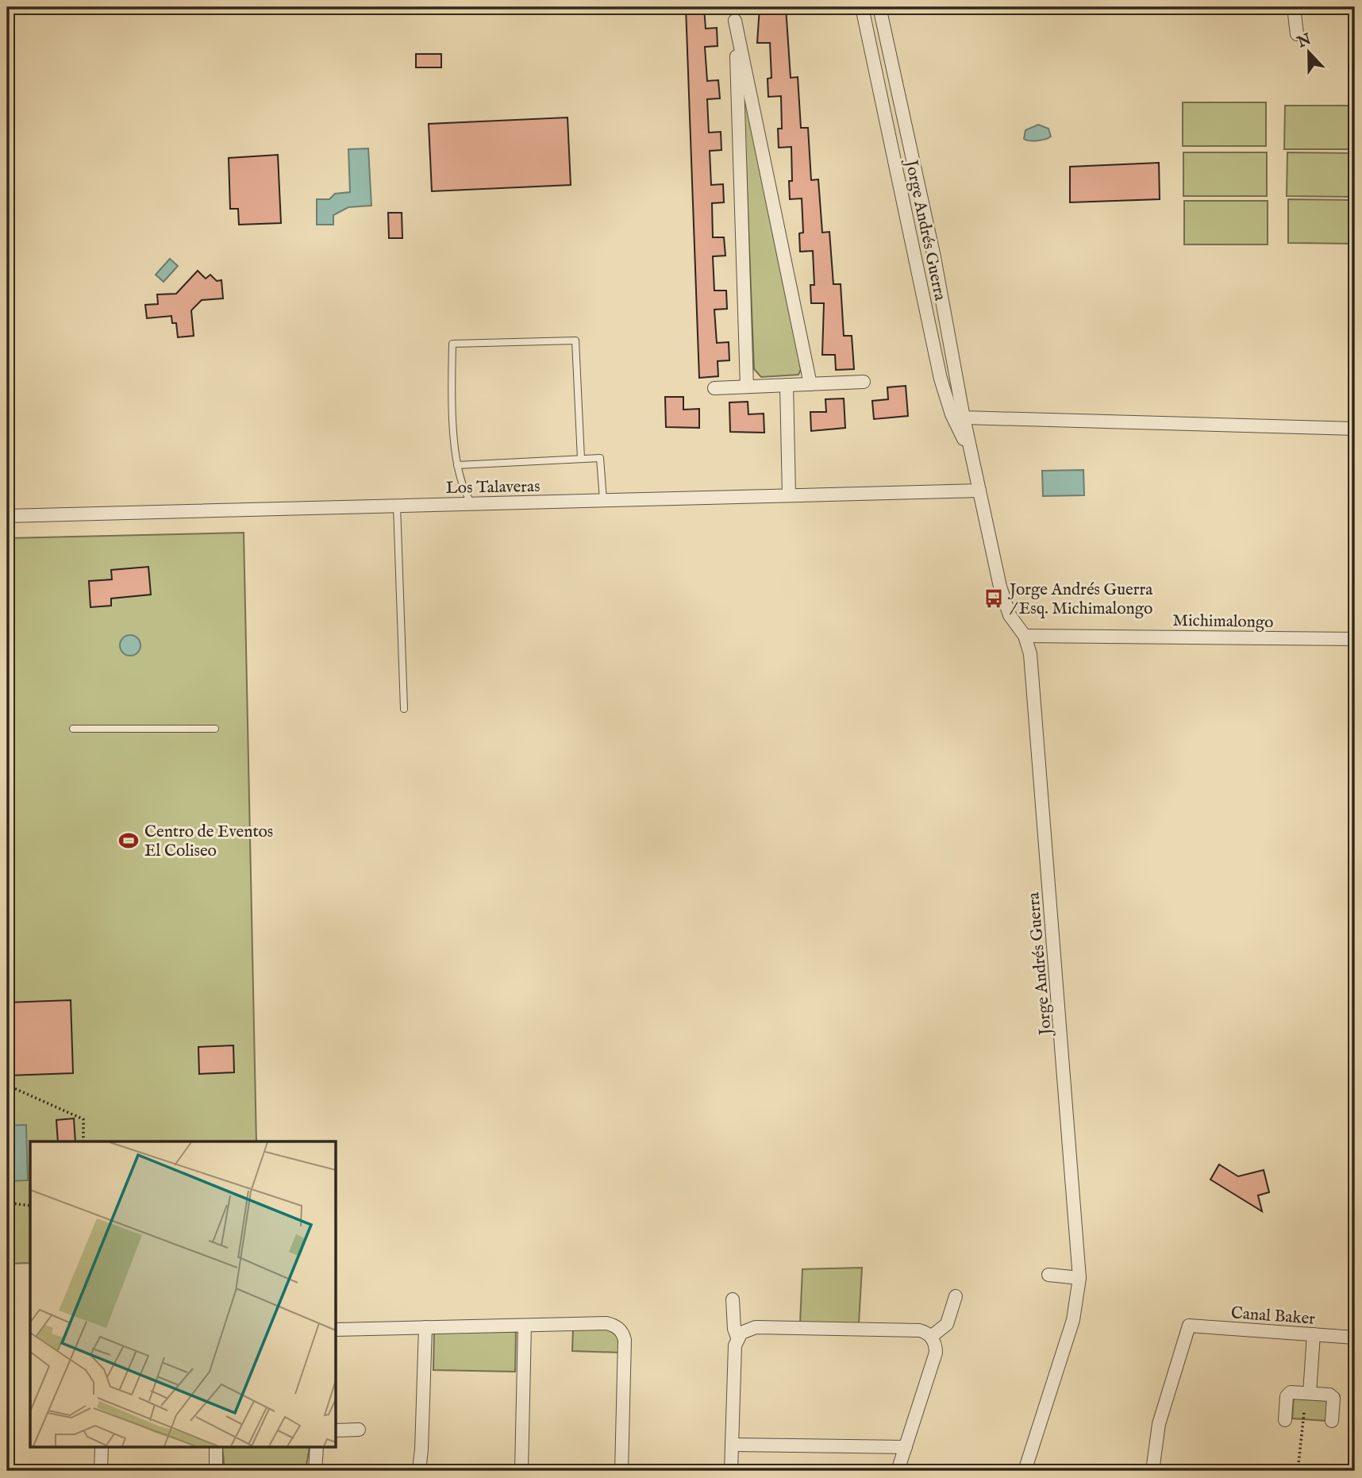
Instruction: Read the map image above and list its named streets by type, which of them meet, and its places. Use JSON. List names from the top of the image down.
{
  "streets": {
    "street": [
      "Jorge Andrés Guerra",
      "Los Talaveras",
      "Michimalongo",
      "Canal Baker"
    ]
  },
  "crossings": [
    ["Jorge Andrés Guerra", "Los Talaveras"],
    ["Jorge Andrés Guerra", "Michimalongo"]
  ],
  "places": {
    "bus stop": ["Jorge Andrés Guerra / Esq. Michimalongo"],
    "sports": ["Centro de Eventos El Coliseo"]
  },
  "north": "top"
}
